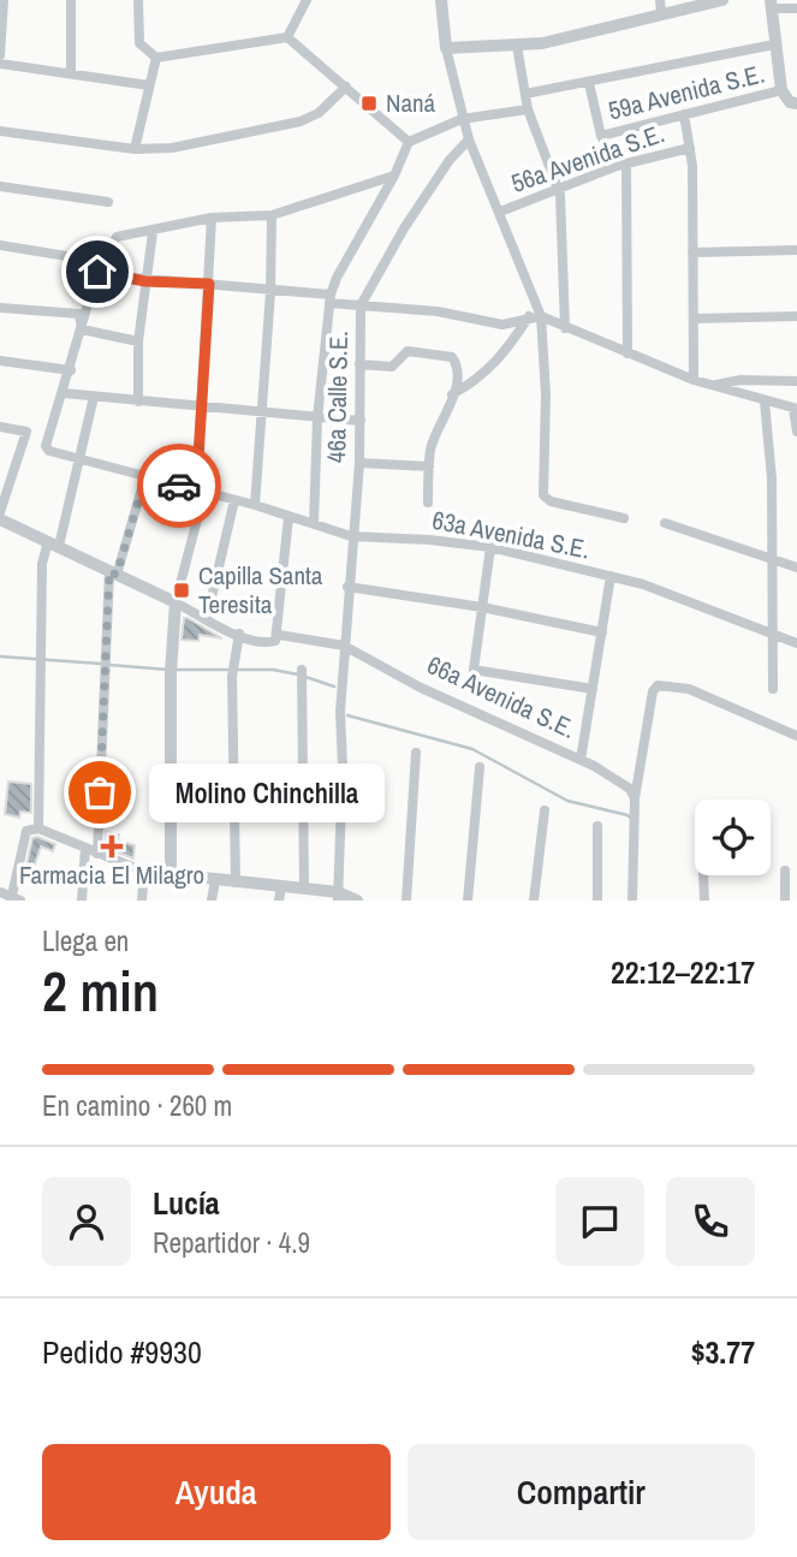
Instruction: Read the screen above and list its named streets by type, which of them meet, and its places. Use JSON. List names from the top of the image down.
{
  "streets": {
    "street": [
      "59a Avenida S.E.",
      "56a Avenida S.E.",
      "46a Calle S.E.",
      "63a Avenida S.E.",
      "66a Avenida S.E."
    ]
  },
  "crossings": [
    ["46a Calle S.E.", "63a Avenida S.E."],
    ["46a Calle S.E.", "66a Avenida S.E."]
  ],
  "places": {
    "transit": ["Naná", "Capilla Santa Teresita"],
    "other": ["Molino Chinchilla"],
    "health": ["Farmacia El Milagro"]
  },
  "page": {
    "bubble": "Molino Chinchilla",
    "heading": ["2 min", "Llega en", "22:12–22:17"],
    "panel": [
      "Lucía",
      "Repartidor · 4.9",
      "Pedido #9930",
      "$3.77"
    ],
    "bar": "En camino · 260 m",
    "buttons": ["Ayuda", "Compartir"]
  }
}
